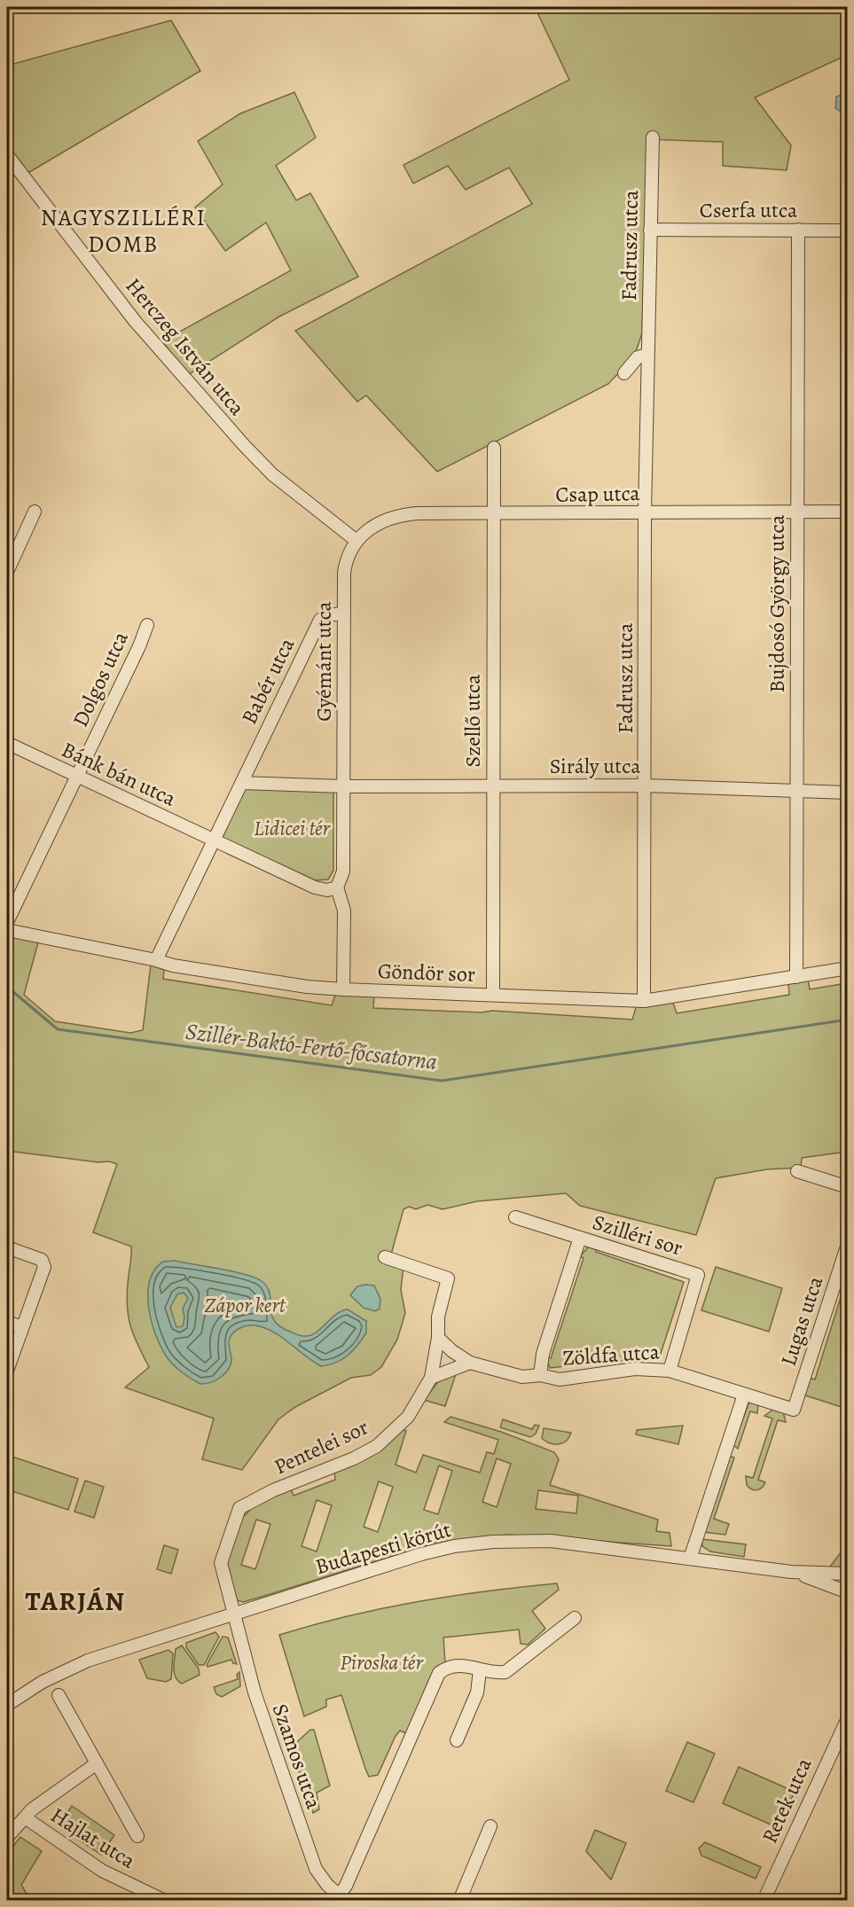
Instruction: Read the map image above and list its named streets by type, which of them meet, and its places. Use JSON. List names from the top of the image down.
{
  "streets": {
    "street": [
      "Cserfa utca",
      "Fadrusz utca",
      "Herczeg István utca",
      "Csap utca",
      "Bujdosó György utca",
      "Gyémánt utca",
      "Dolgos utca",
      "Babér utca",
      "Szellő utca",
      "Sirály utca",
      "Bánk bán utca",
      "Göndör sor",
      "Szilléri sor",
      "Lugas utca",
      "Zöldfa utca",
      "Pentelei sor",
      "Budapesti körút",
      "Szamos utca",
      "Retek utca",
      "Hajlat utca"
    ]
  },
  "crossings": [
    ["Cserfa utca", "Fadrusz utca"],
    ["Cserfa utca", "Bujdosó György utca"],
    ["Fadrusz utca", "Csap utca"],
    ["Fadrusz utca", "Sirály utca"],
    ["Fadrusz utca", "Göndör sor"],
    ["Herczeg István utca", "Csap utca"],
    ["Herczeg István utca", "Gyémánt utca"],
    ["Csap utca", "Bujdosó György utca"],
    ["Csap utca", "Gyémánt utca"],
    ["Csap utca", "Szellő utca"],
    ["Bujdosó György utca", "Sirály utca"],
    ["Bujdosó György utca", "Göndör sor"],
    ["Gyémánt utca", "Babér utca"],
    ["Gyémánt utca", "Sirály utca"],
    ["Dolgos utca", "Bánk bán utca"],
    ["Szellő utca", "Sirály utca"],
    ["Szellő utca", "Göndör sor"],
    ["Szilléri sor", "Zöldfa utca"],
    ["Lugas utca", "Zöldfa utca"],
    ["Zöldfa utca", "Pentelei sor"],
    ["Pentelei sor", "Budapesti körút"],
    ["Pentelei sor", "Szamos utca"],
    ["Budapesti körút", "Szamos utca"]
  ],
  "districts": ["NAGYSZILLÉRI DOMB", "TARJÁN"],
  "water": ["Szillér-Baktó-Fertő-főcsatorna"],
  "parks": ["Lidicei tér", "Zápor kert", "Piroska tér"]
}
